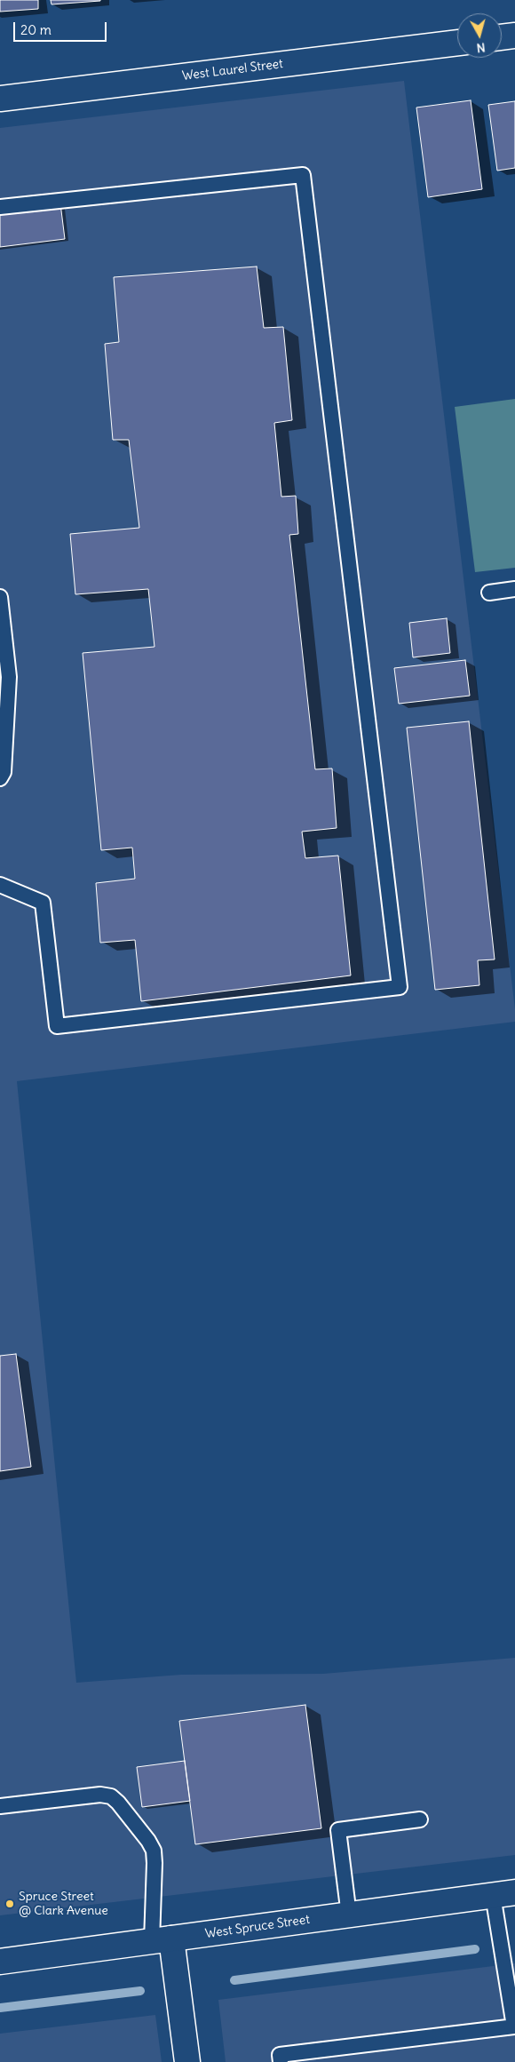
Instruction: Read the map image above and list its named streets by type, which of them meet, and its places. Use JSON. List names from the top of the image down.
{
  "streets": {
    "street": ["West Laurel Street", "West Spruce Street"]
  },
  "places": ["Spruce Street @ Clark Avenue"],
  "scale_bar": "20 m",
  "north": "bottom"
}
